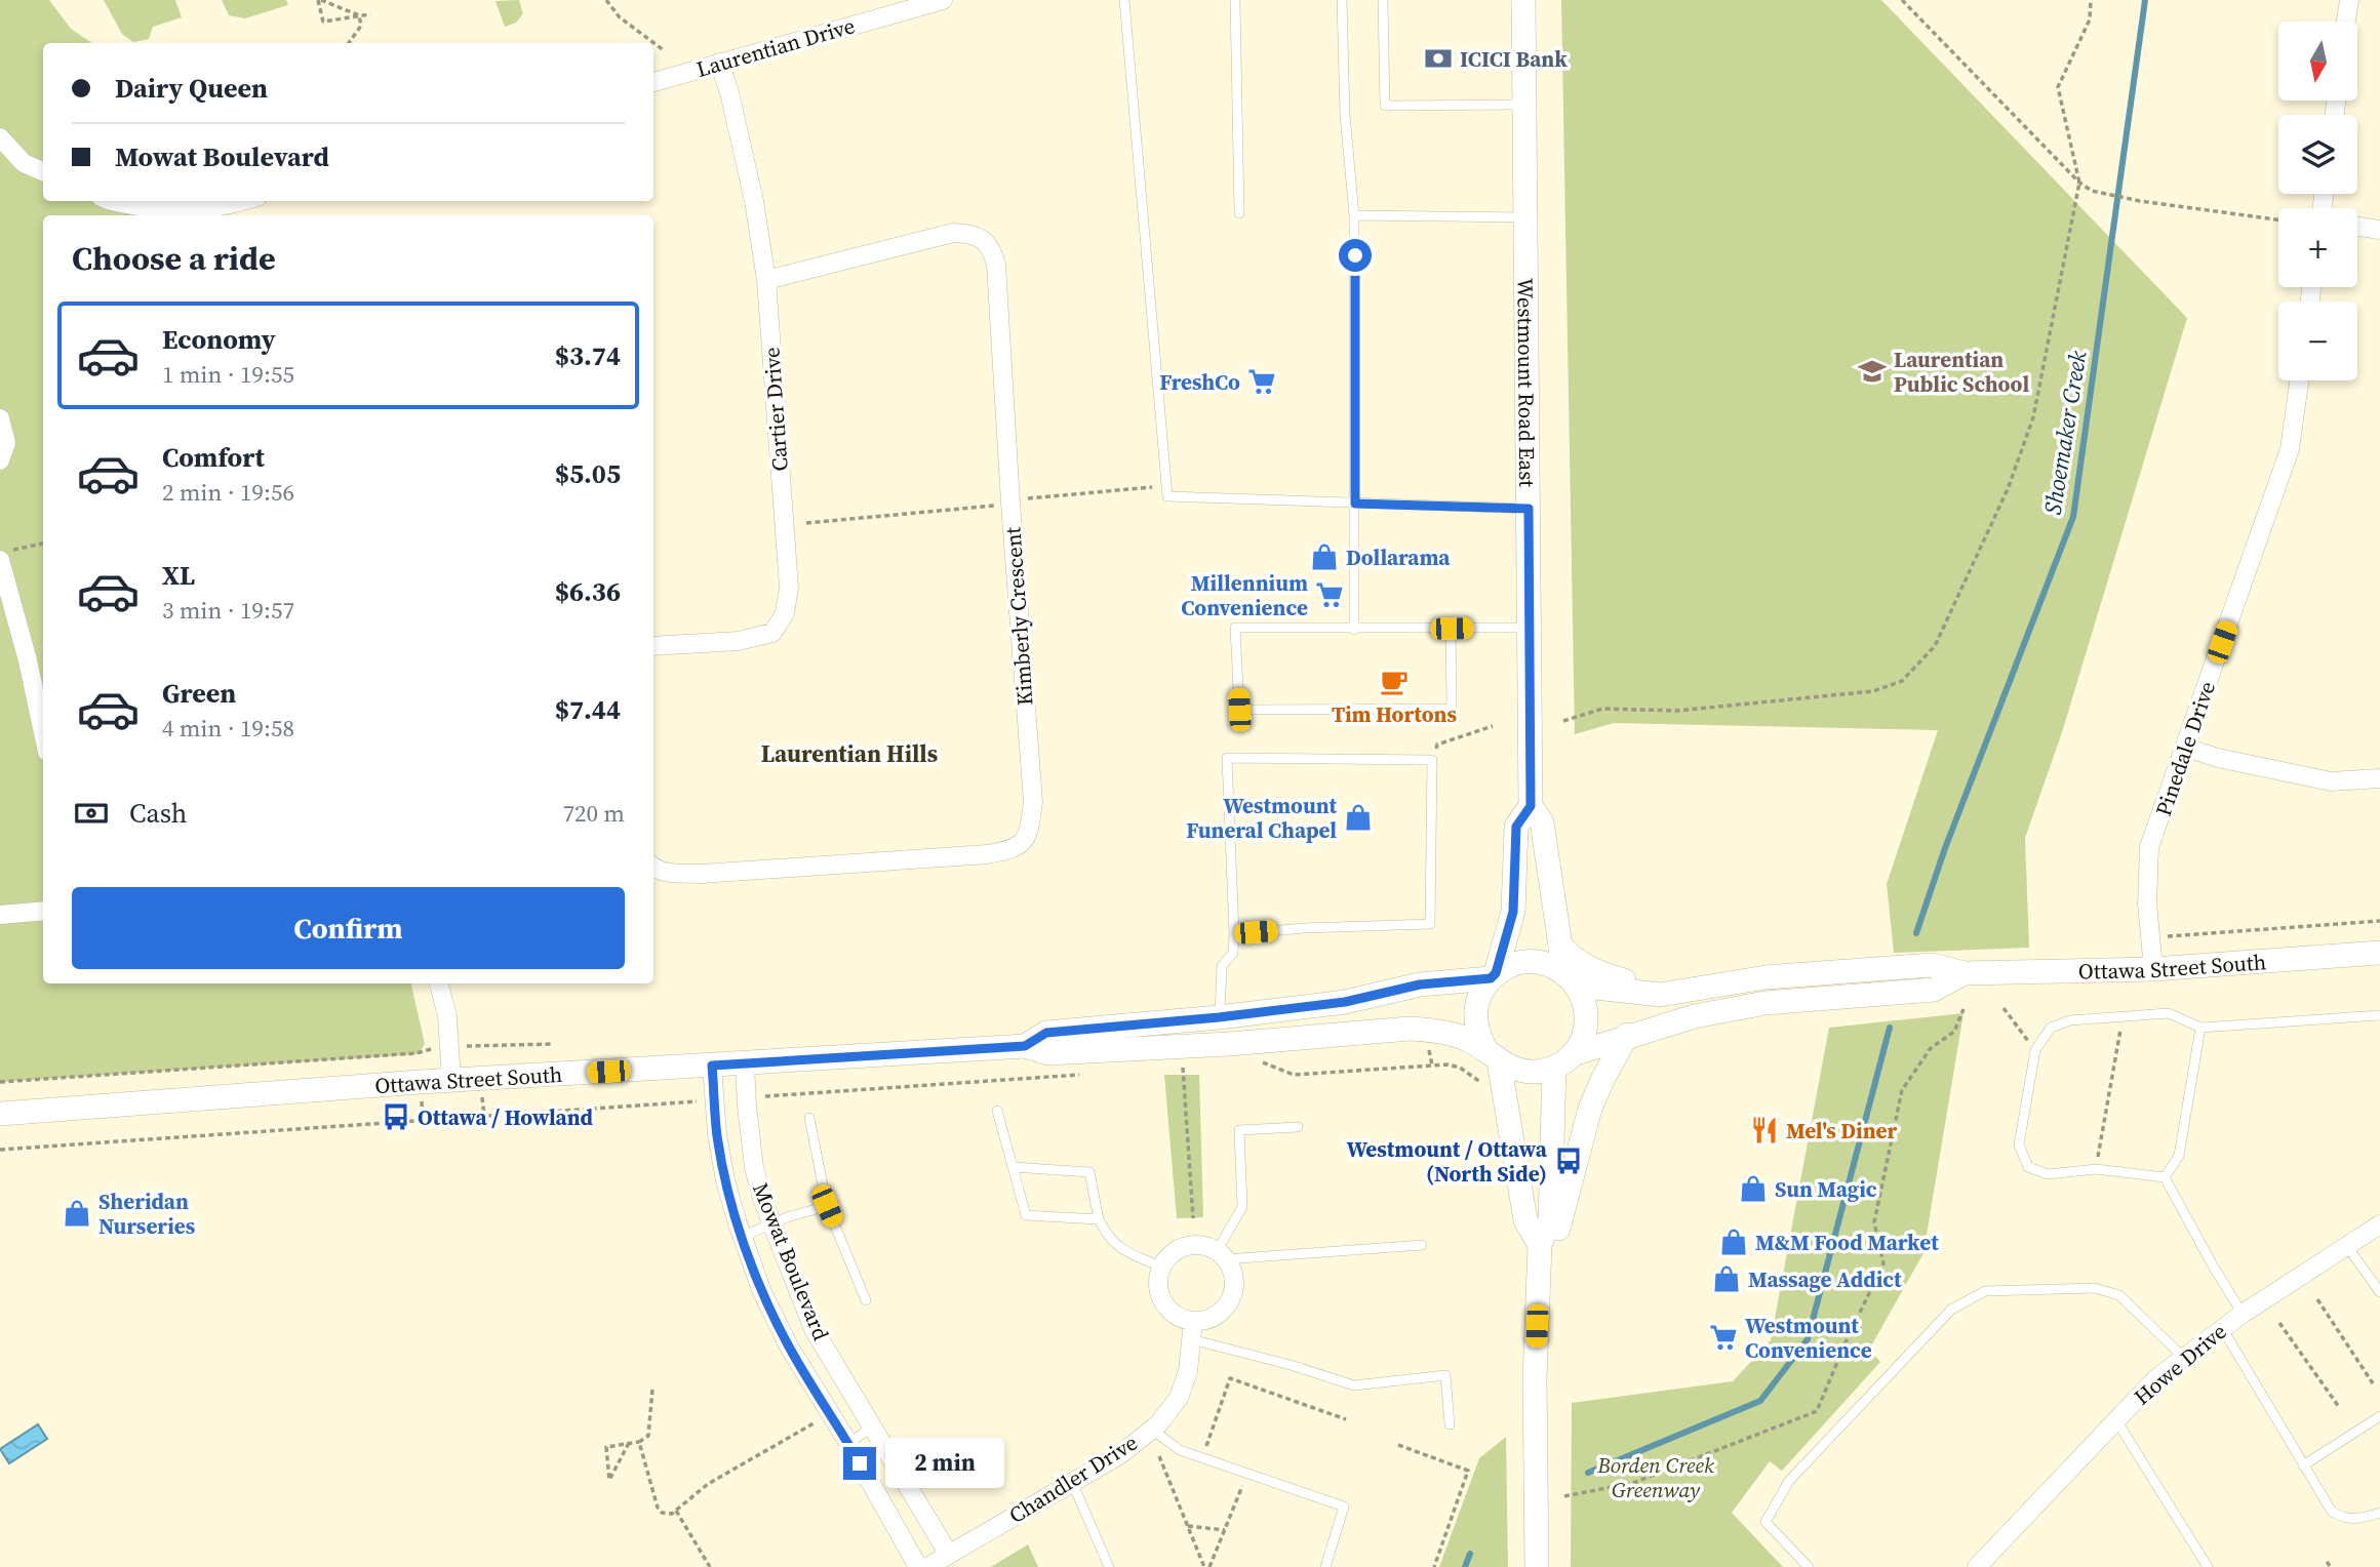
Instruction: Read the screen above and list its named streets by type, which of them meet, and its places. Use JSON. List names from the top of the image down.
{
  "streets": {
    "main road": ["Westmount Road East", "Ottawa Street South"],
    "street": [
      "Laurentian Drive",
      "Cartier Drive",
      "Kimberly Crescent",
      "Pinedale Drive",
      "Mowat Boulevard",
      "Howe Drive",
      "Chandler Drive"
    ]
  },
  "crossings": [
    ["Laurentian Drive", "Cartier Drive"],
    ["Cartier Drive", "Kimberly Crescent"],
    ["Pinedale Drive", "Ottawa Street South"],
    ["Ottawa Street South", "Mowat Boulevard"],
    ["Mowat Boulevard", "Chandler Drive"]
  ],
  "districts": ["Laurentian Hills"],
  "water": ["Shoemaker Creek"],
  "parks": ["Borden Creek Greenway"],
  "places": {
    "bank": ["ICICI Bank"],
    "school or university": ["Laurentian Public School"],
    "supermarket": ["FreshCo", "Millennium Convenience", "Westmount Convenience"],
    "shop": [
      "Dollarama",
      "Westmount Funeral Chapel",
      "Sun Magic",
      "Sheridan Nurseries",
      "M&M Food Market",
      "Massage Addict"
    ],
    "cafe": ["Tim Hortons"],
    "bus stop": ["Ottawa / Howland", "Westmount / Ottawa (North Side)"],
    "restaurant": ["Mel's Diner"]
  },
  "north": "bottom",
  "page": {
    "map_buttons": ["+", "−"],
    "banner": ["Dairy Queen", "Mowat Boulevard"],
    "heading": "Choose a ride",
    "list": [
      {
        "name": "Economy",
        "note": "1 min · 19:55",
        "value": "$3.74"
      },
      {
        "name": "Comfort",
        "note": "2 min · 19:56",
        "value": "$5.05"
      },
      {
        "name": "XL",
        "note": "3 min · 19:57",
        "value": "$6.36"
      },
      {
        "name": "Green",
        "note": "4 min · 19:58",
        "value": "$7.44"
      }
    ],
    "pay": ["Cash", "720 m"],
    "buttons": "Confirm",
    "bubble": "2 min"
  }
}
